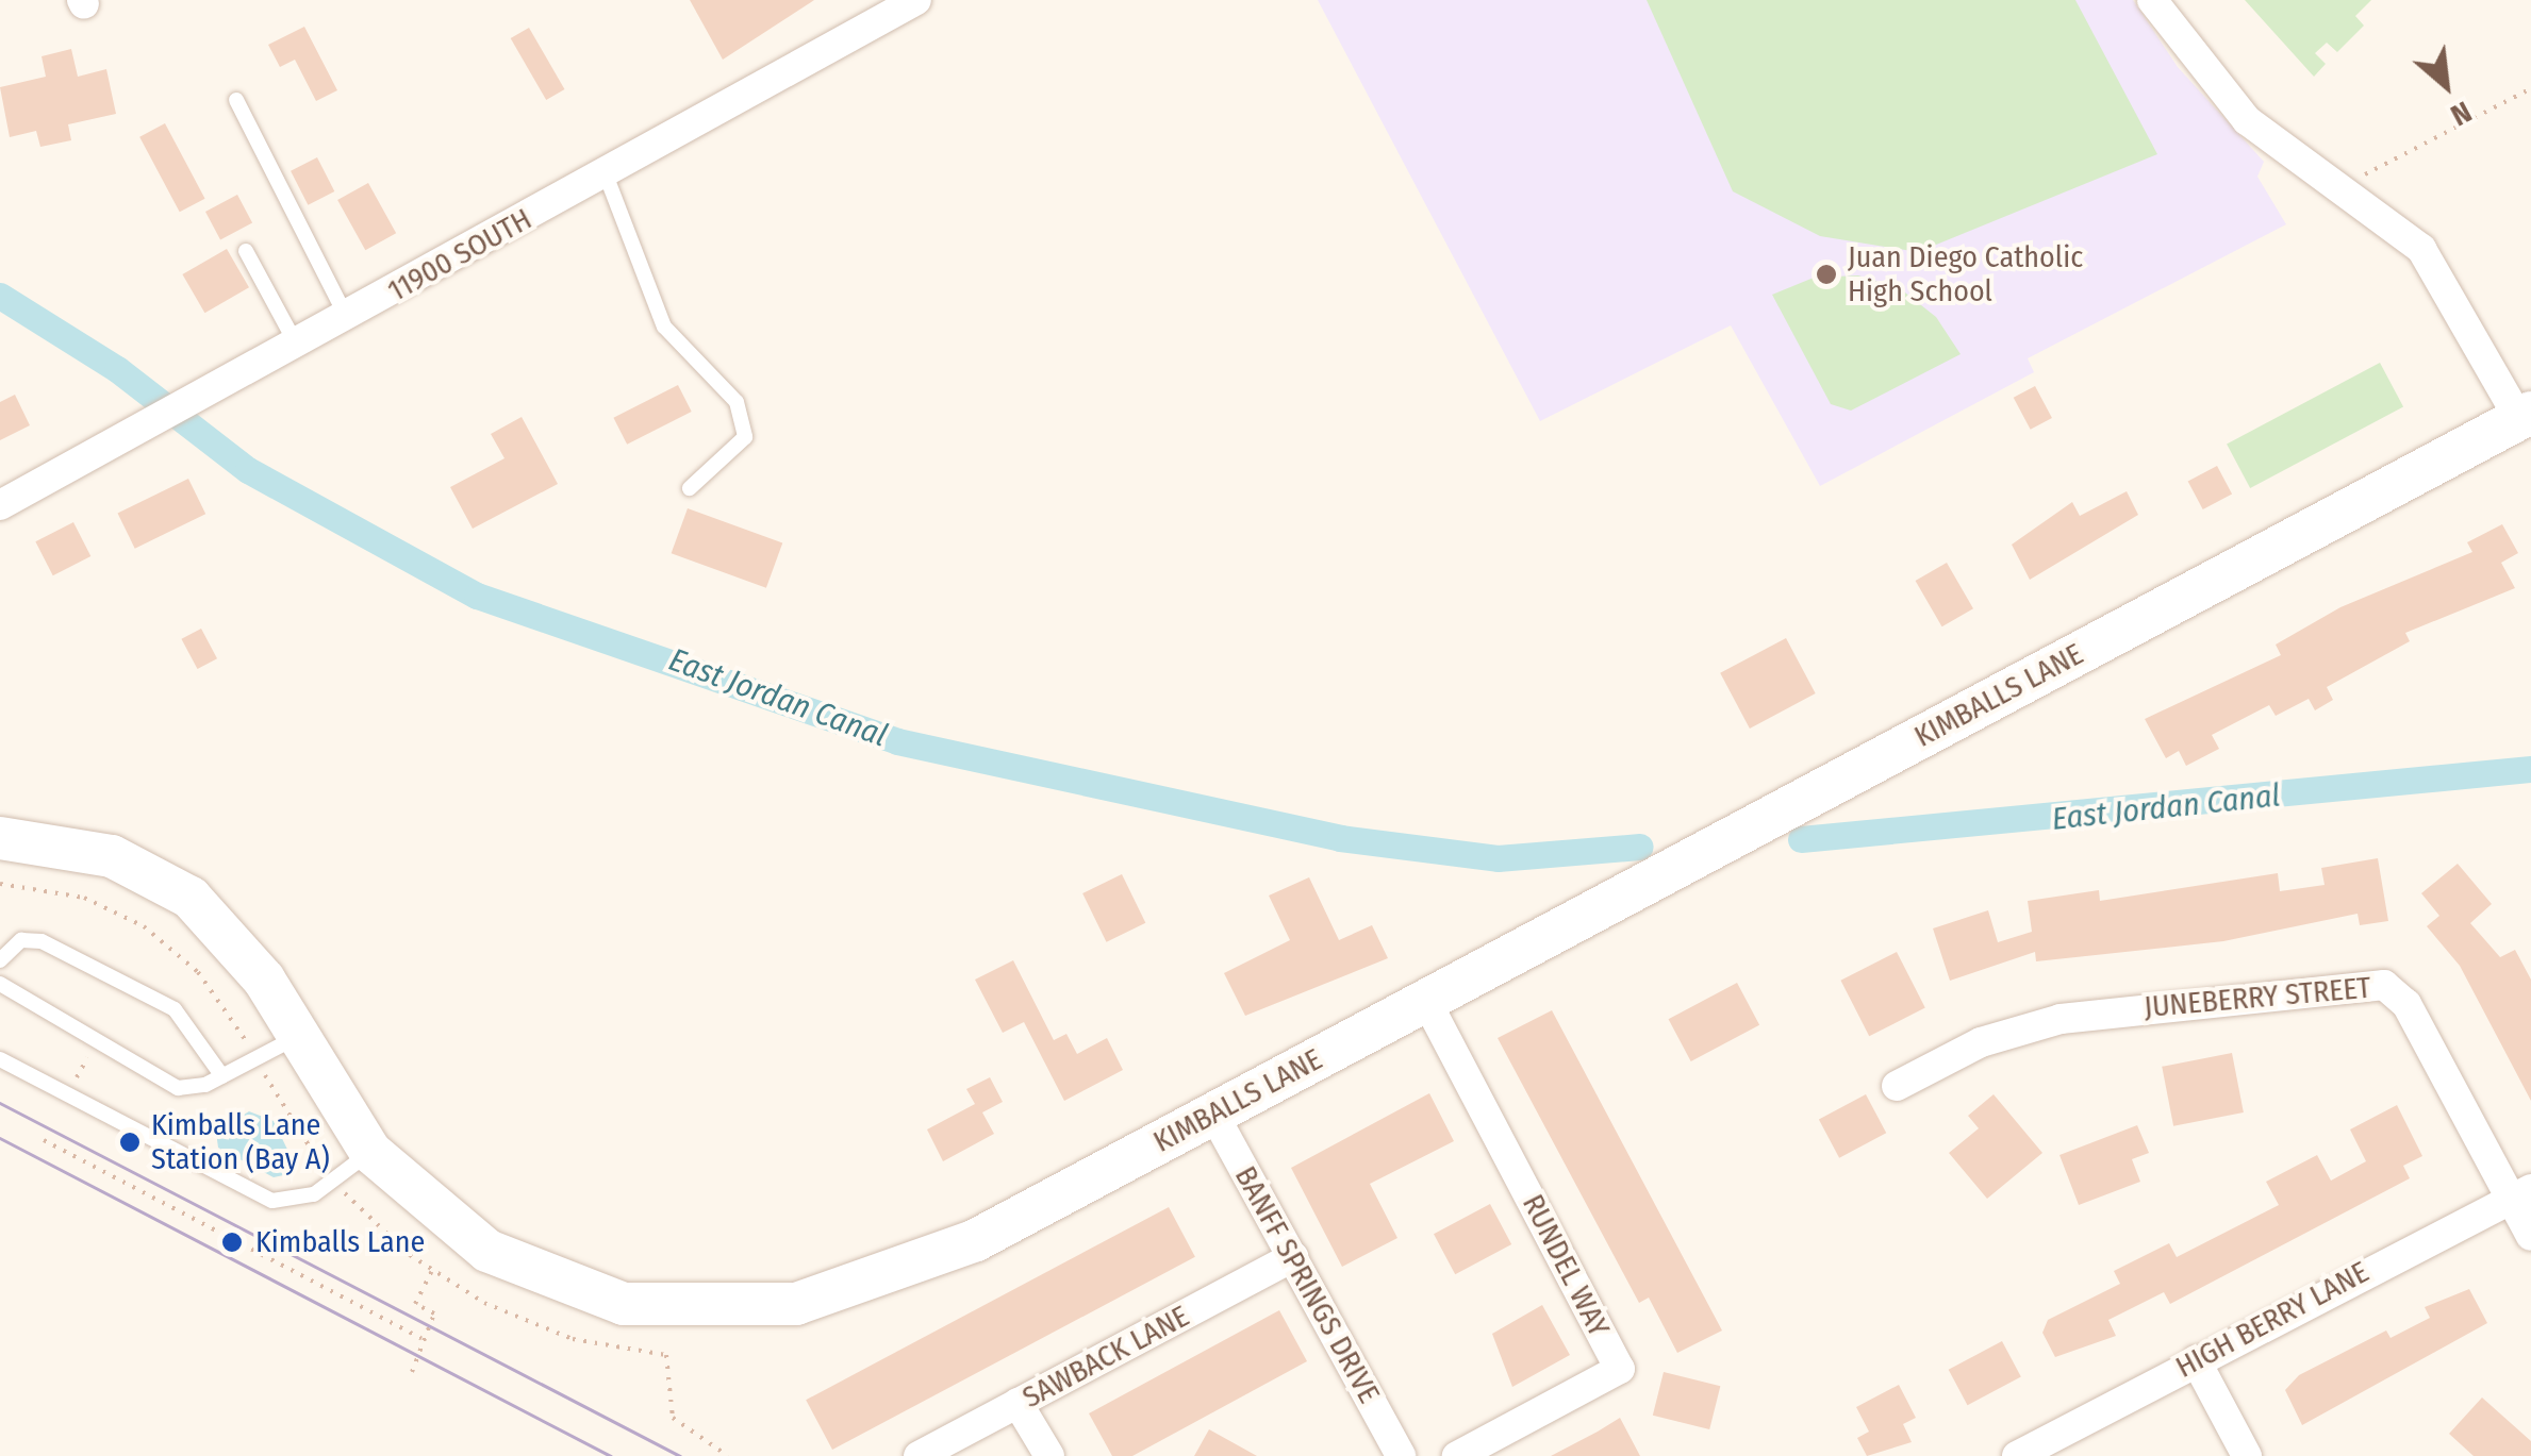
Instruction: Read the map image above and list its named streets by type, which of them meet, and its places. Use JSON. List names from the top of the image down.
{
  "streets": {
    "street": [
      "11900 SOUTH",
      "KIMBALLS LANE",
      "JUNEBERRY STREET",
      "RUNDEL WAY",
      "BANFF SPRINGS DRIVE",
      "HIGH BERRY LANE",
      "SAWBACK LANE"
    ]
  },
  "crossings": [
    ["KIMBALLS LANE", "RUNDEL WAY"],
    ["KIMBALLS LANE", "BANFF SPRINGS DRIVE"],
    ["JUNEBERRY STREET", "HIGH BERRY LANE"],
    ["BANFF SPRINGS DRIVE", "SAWBACK LANE"]
  ],
  "water": ["East Jordan Canal"],
  "places": ["Juan Diego Catholic High School", "Kimballs Lane Station (Bay A)", "Kimballs Lane"],
  "north": "bottom right"
}
